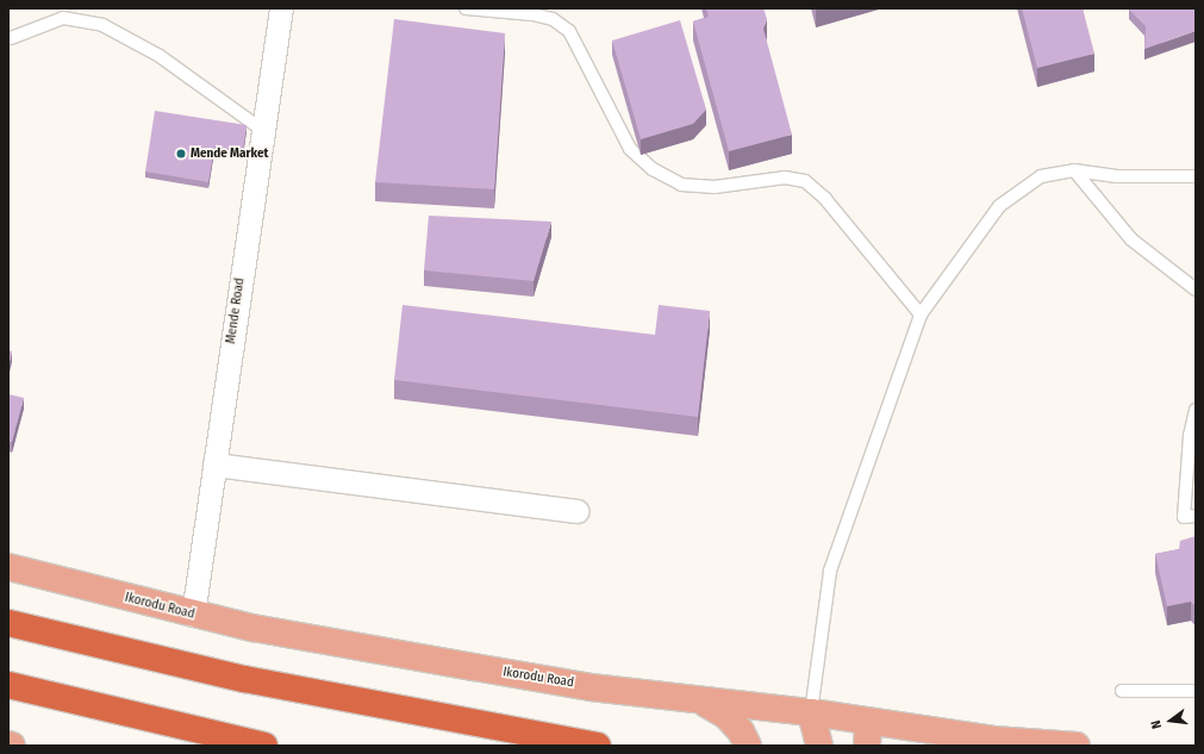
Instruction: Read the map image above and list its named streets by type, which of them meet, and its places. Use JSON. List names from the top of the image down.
{
  "streets": {
    "main road": ["Ikorodu Road"],
    "street": ["Mende Road"]
  },
  "crossings": [
    ["Mende Road", "Ikorodu Road"]
  ],
  "places": ["Mende Market"],
  "north": "left"
}
